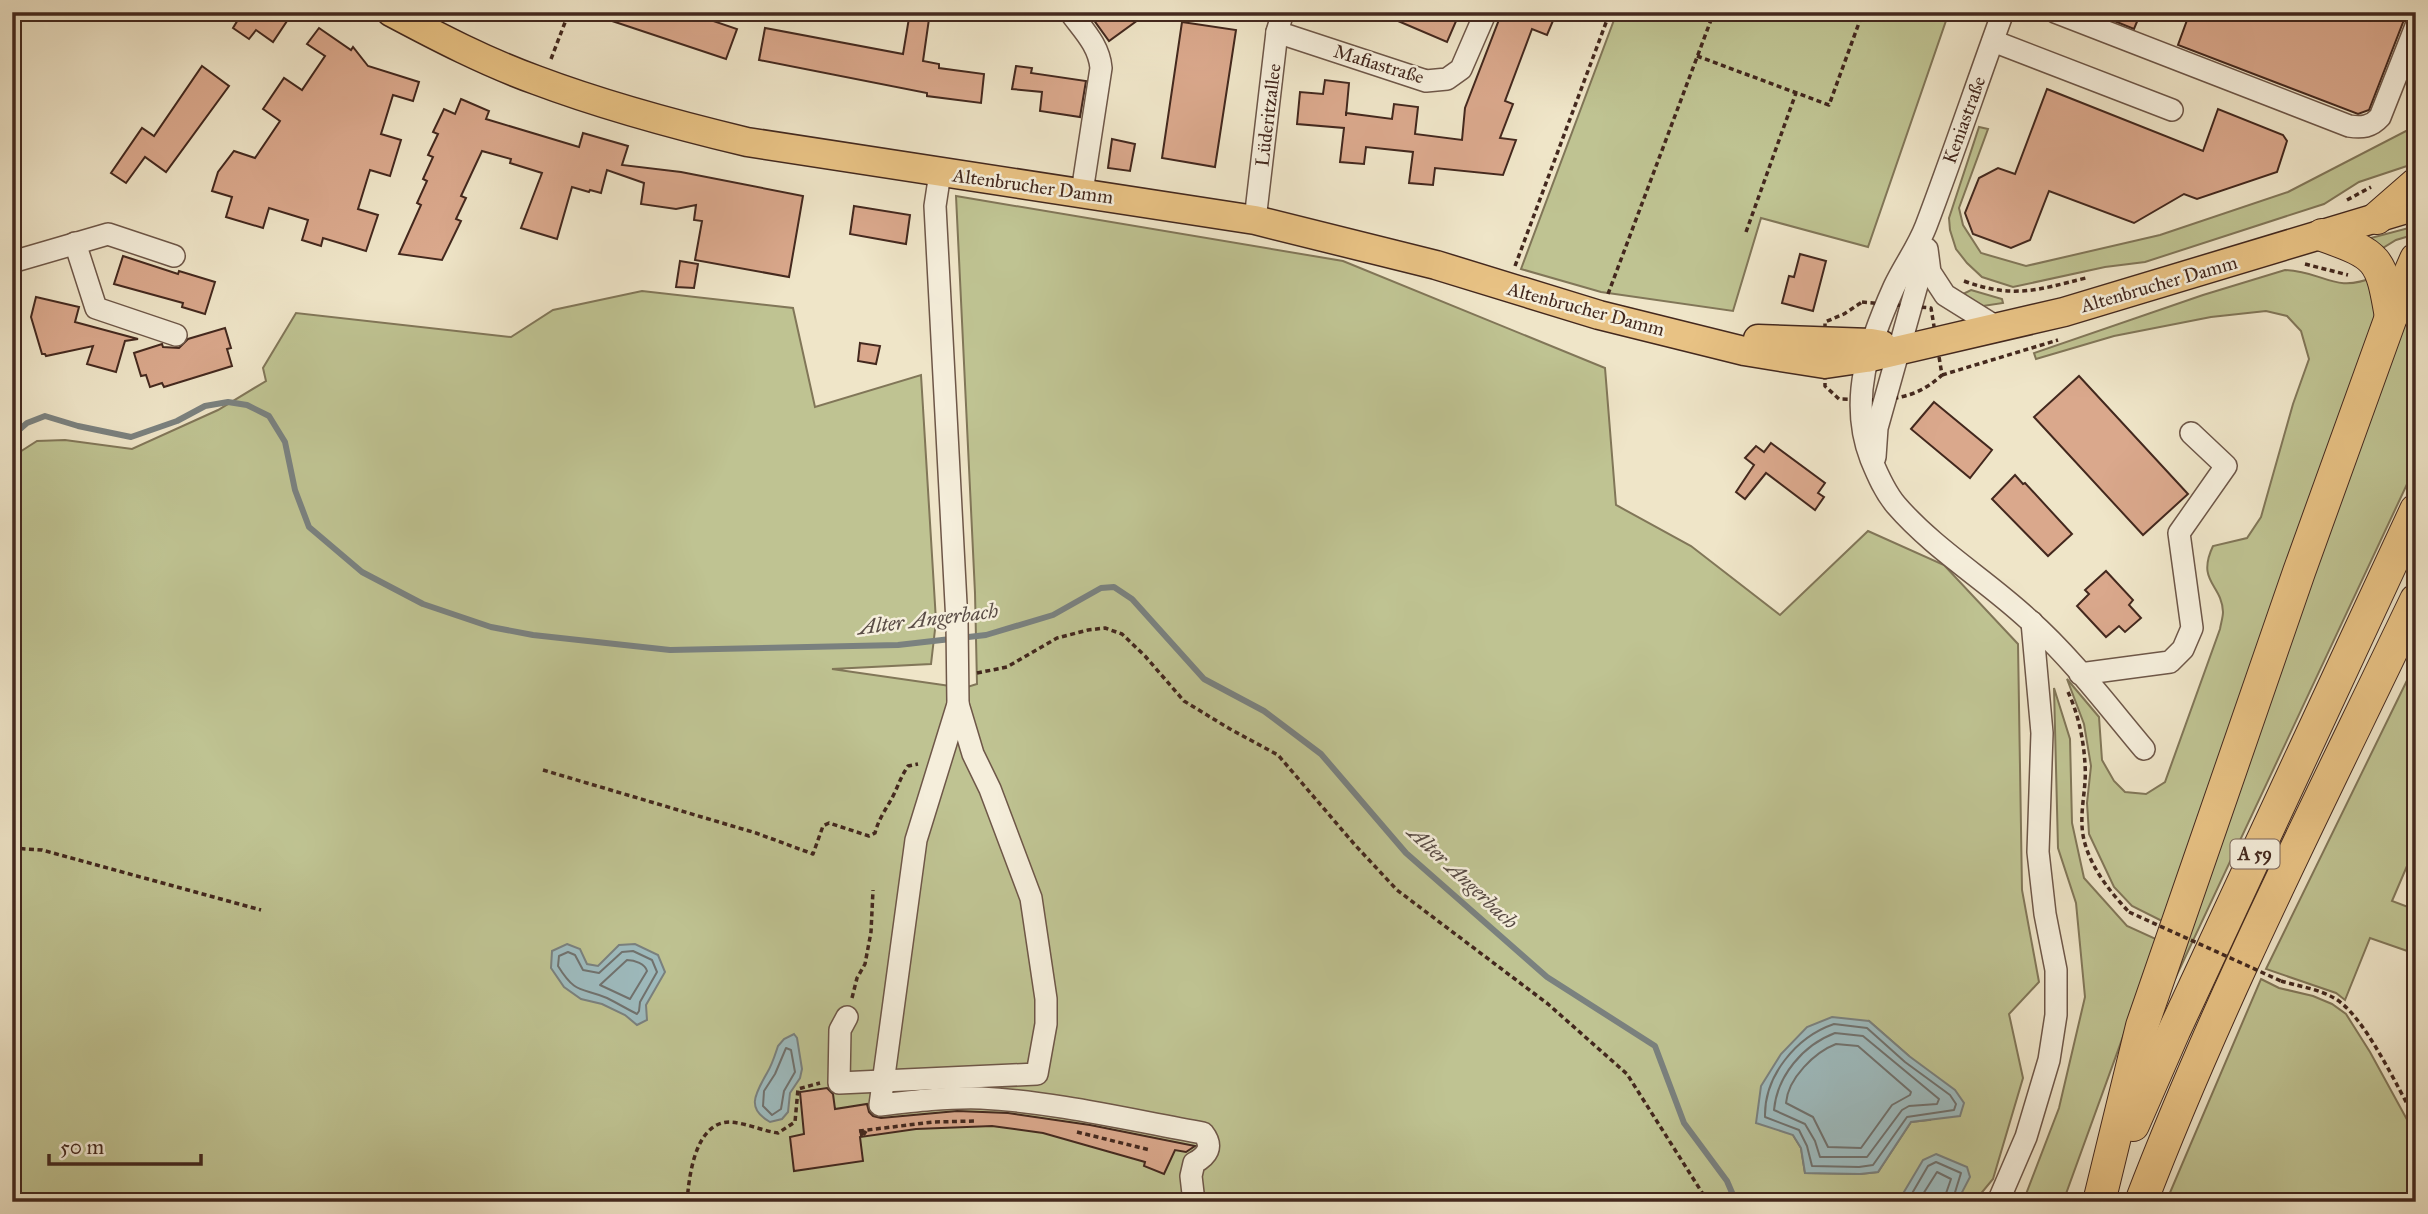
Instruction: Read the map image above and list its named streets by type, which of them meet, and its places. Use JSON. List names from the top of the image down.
{
  "streets": {
    "highway": ["A 59"],
    "main road": ["Altenbrucher Damm"],
    "street": ["Mafiastraße", "Lüderitzallee", "Keniastraße"]
  },
  "crossings": [
    ["Mafiastraße", "Lüderitzallee"],
    ["Lüderitzallee", "Altenbrucher Damm"],
    ["Keniastraße", "Altenbrucher Damm"]
  ],
  "water": ["Alter Angerbach"],
  "scale_bar": "50 m"
}
